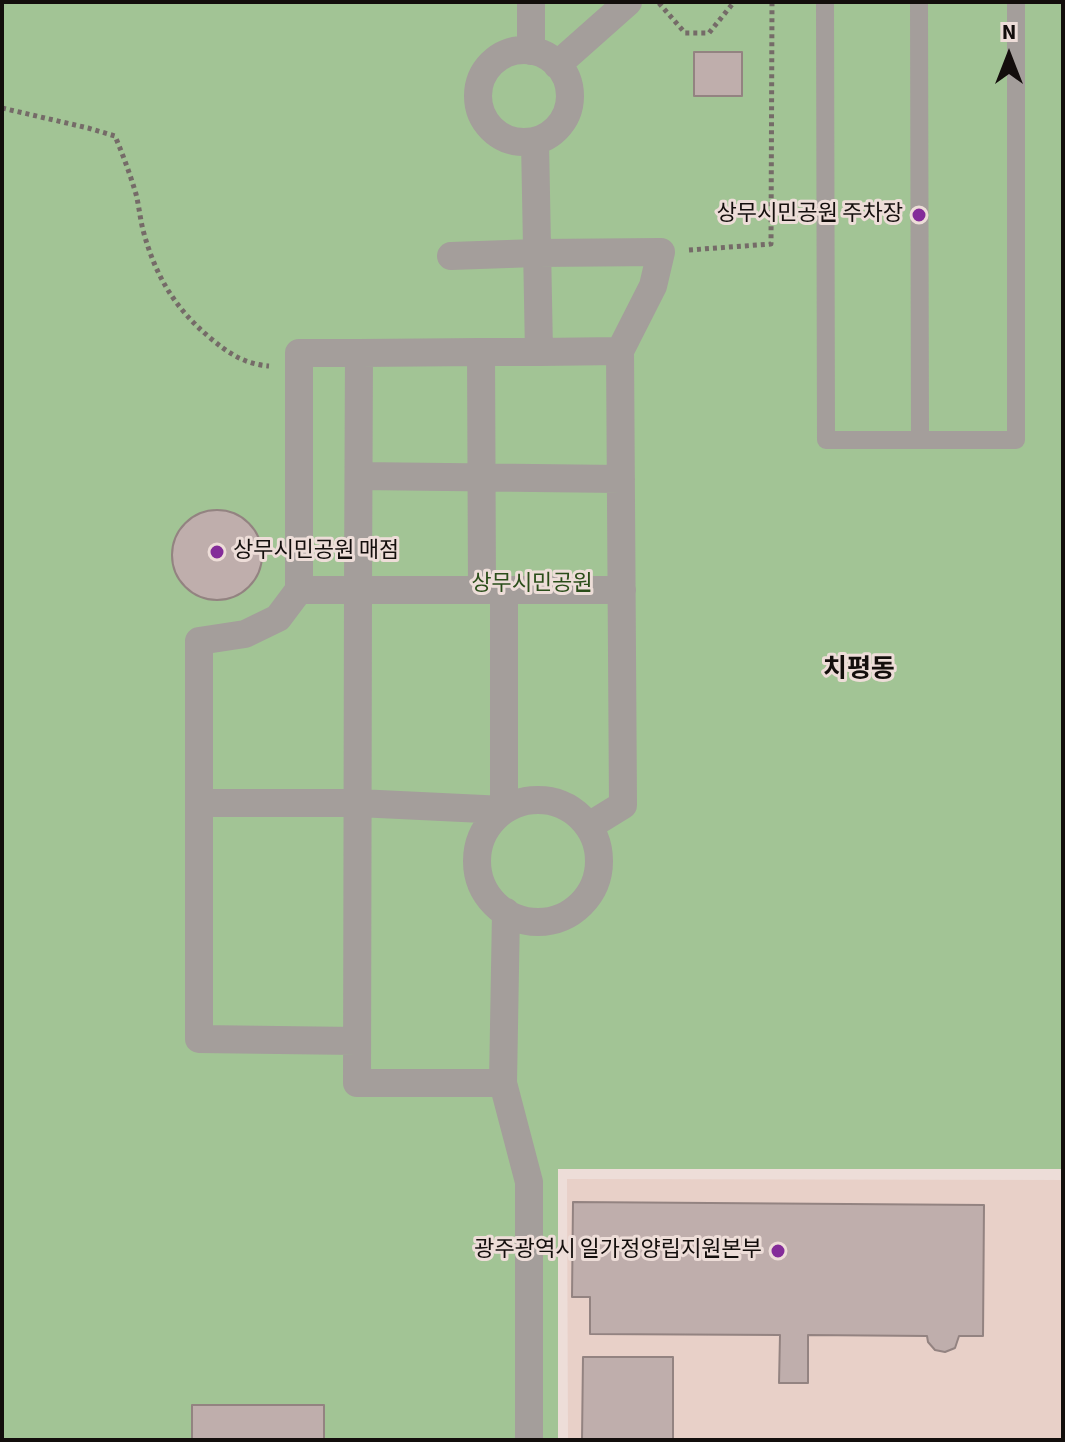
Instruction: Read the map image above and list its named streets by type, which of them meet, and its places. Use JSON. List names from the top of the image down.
{
  "districts": ["치평동"],
  "parks": ["상무시민공원"],
  "places": ["상무시민공원 주차장", "상무시민공원 매점", "광주광역시 일가정양립지원본부"],
  "north": "top"
}
